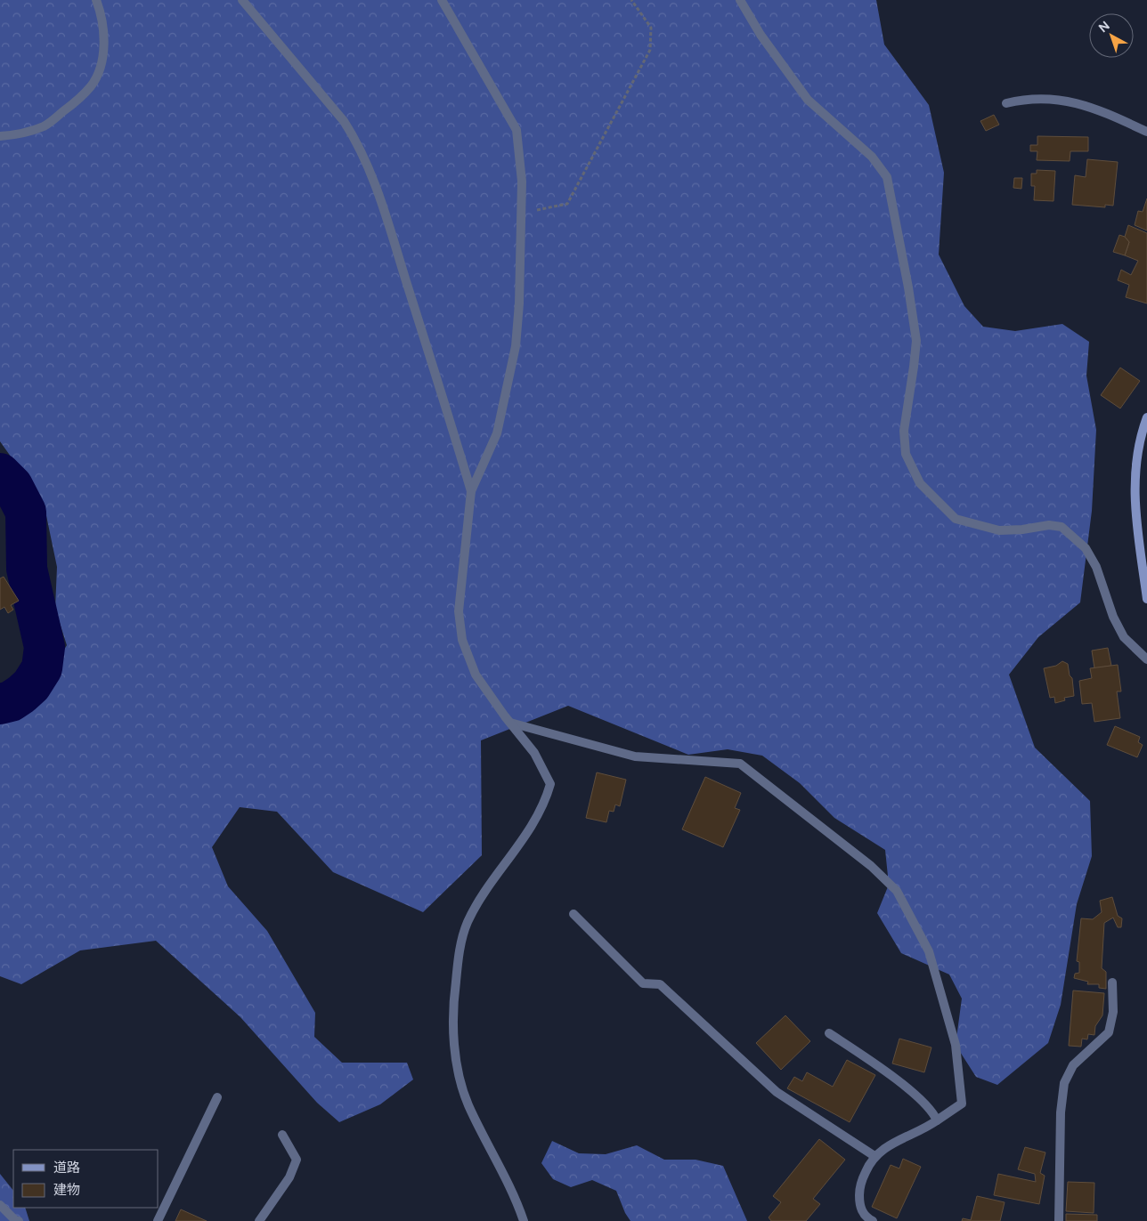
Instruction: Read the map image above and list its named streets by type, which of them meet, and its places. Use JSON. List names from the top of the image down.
{
  "legend": ["道路", "建物"],
  "north": "top left"
}
